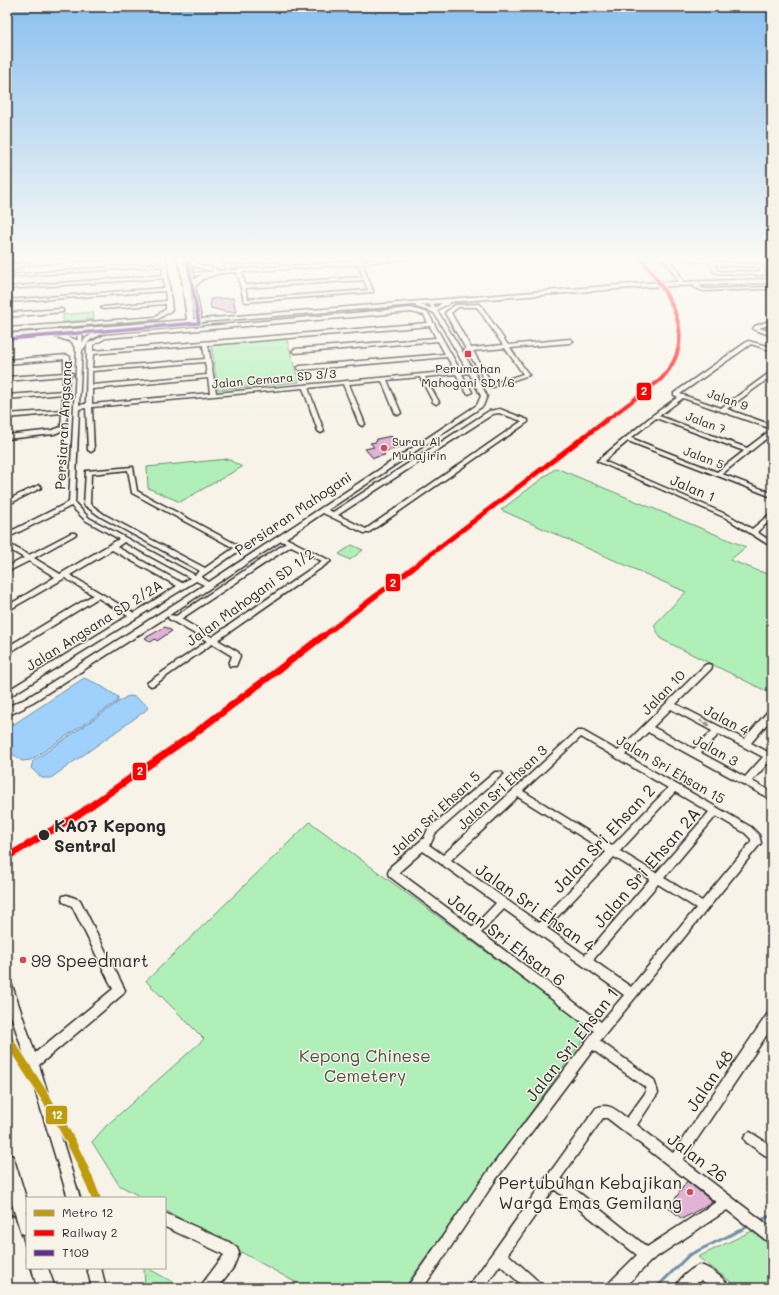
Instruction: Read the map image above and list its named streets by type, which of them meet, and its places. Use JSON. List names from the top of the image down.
{
  "streets": {
    "main road": ["Persiaran Mahogani"],
    "street": [
      "Jalan Cemara SD 3/3",
      "Jalan 9",
      "Jalan 7",
      "Persiaran Angsana",
      "Jalan 5",
      "Jalan 1",
      "Jalan Mahogani SD 1/2",
      "Jalan Angsana SD 2/2A",
      "Jalan 10",
      "Jalan 4",
      "Jalan 3",
      "Jalan Sri Ehsan 15",
      "Jalan Sri Ehsan 3",
      "Jalan Sri Ehsan 5",
      "Jalan Sri Ehsan 2",
      "Jalan Sri Ehsan 2A",
      "Jalan Sri Ehsan 4",
      "Jalan Sri Ehsan 6",
      "Jalan Sri Ehsan 1",
      "Jalan 48",
      "Jalan 26"
    ]
  },
  "crossings": [
    ["Jalan Cemara SD 3/3", "Persiaran Angsana"],
    ["Jalan Cemara SD 3/3", "Persiaran Mahogani"],
    ["Persiaran Angsana", "Persiaran Mahogani"],
    ["Persiaran Angsana", "Jalan Angsana SD 2/2A"],
    ["Jalan 5", "Jalan 1"],
    ["Persiaran Mahogani", "Jalan Mahogani SD 1/2"],
    ["Jalan 10", "Jalan 4"],
    ["Jalan 10", "Jalan 3"],
    ["Jalan 10", "Jalan Sri Ehsan 15"],
    ["Jalan Sri Ehsan 15", "Jalan Sri Ehsan 3"],
    ["Jalan Sri Ehsan 15", "Jalan Sri Ehsan 2"],
    ["Jalan Sri Ehsan 15", "Jalan Sri Ehsan 2A"],
    ["Jalan Sri Ehsan 15", "Jalan Sri Ehsan 1"],
    ["Jalan Sri Ehsan 3", "Jalan Sri Ehsan 4"],
    ["Jalan Sri Ehsan 5", "Jalan Sri Ehsan 4"],
    ["Jalan Sri Ehsan 5", "Jalan Sri Ehsan 6"],
    ["Jalan Sri Ehsan 2", "Jalan Sri Ehsan 4"],
    ["Jalan Sri Ehsan 2A", "Jalan Sri Ehsan 4"],
    ["Jalan Sri Ehsan 4", "Jalan Sri Ehsan 1"],
    ["Jalan Sri Ehsan 6", "Jalan Sri Ehsan 1"],
    ["Jalan 48", "Jalan 26"]
  ],
  "one_way": ["Jalan 4"],
  "parks": ["Kepong Chinese Cemetery"],
  "places": {
    "transit": ["Perumahan Mahogani SD1/6"],
    "other": [
      "Surau Al Muhajirin",
      "KA07 Kepong Sentral",
      "99 Speedmart",
      "Pertubuhan Kebajikan Warga Emas Gemilang"
    ]
  },
  "lines": ["rail line 2", "transit line T109", "metro line 12"],
  "legend": ["Metro 12", "Railway 2", "T109"]
}
